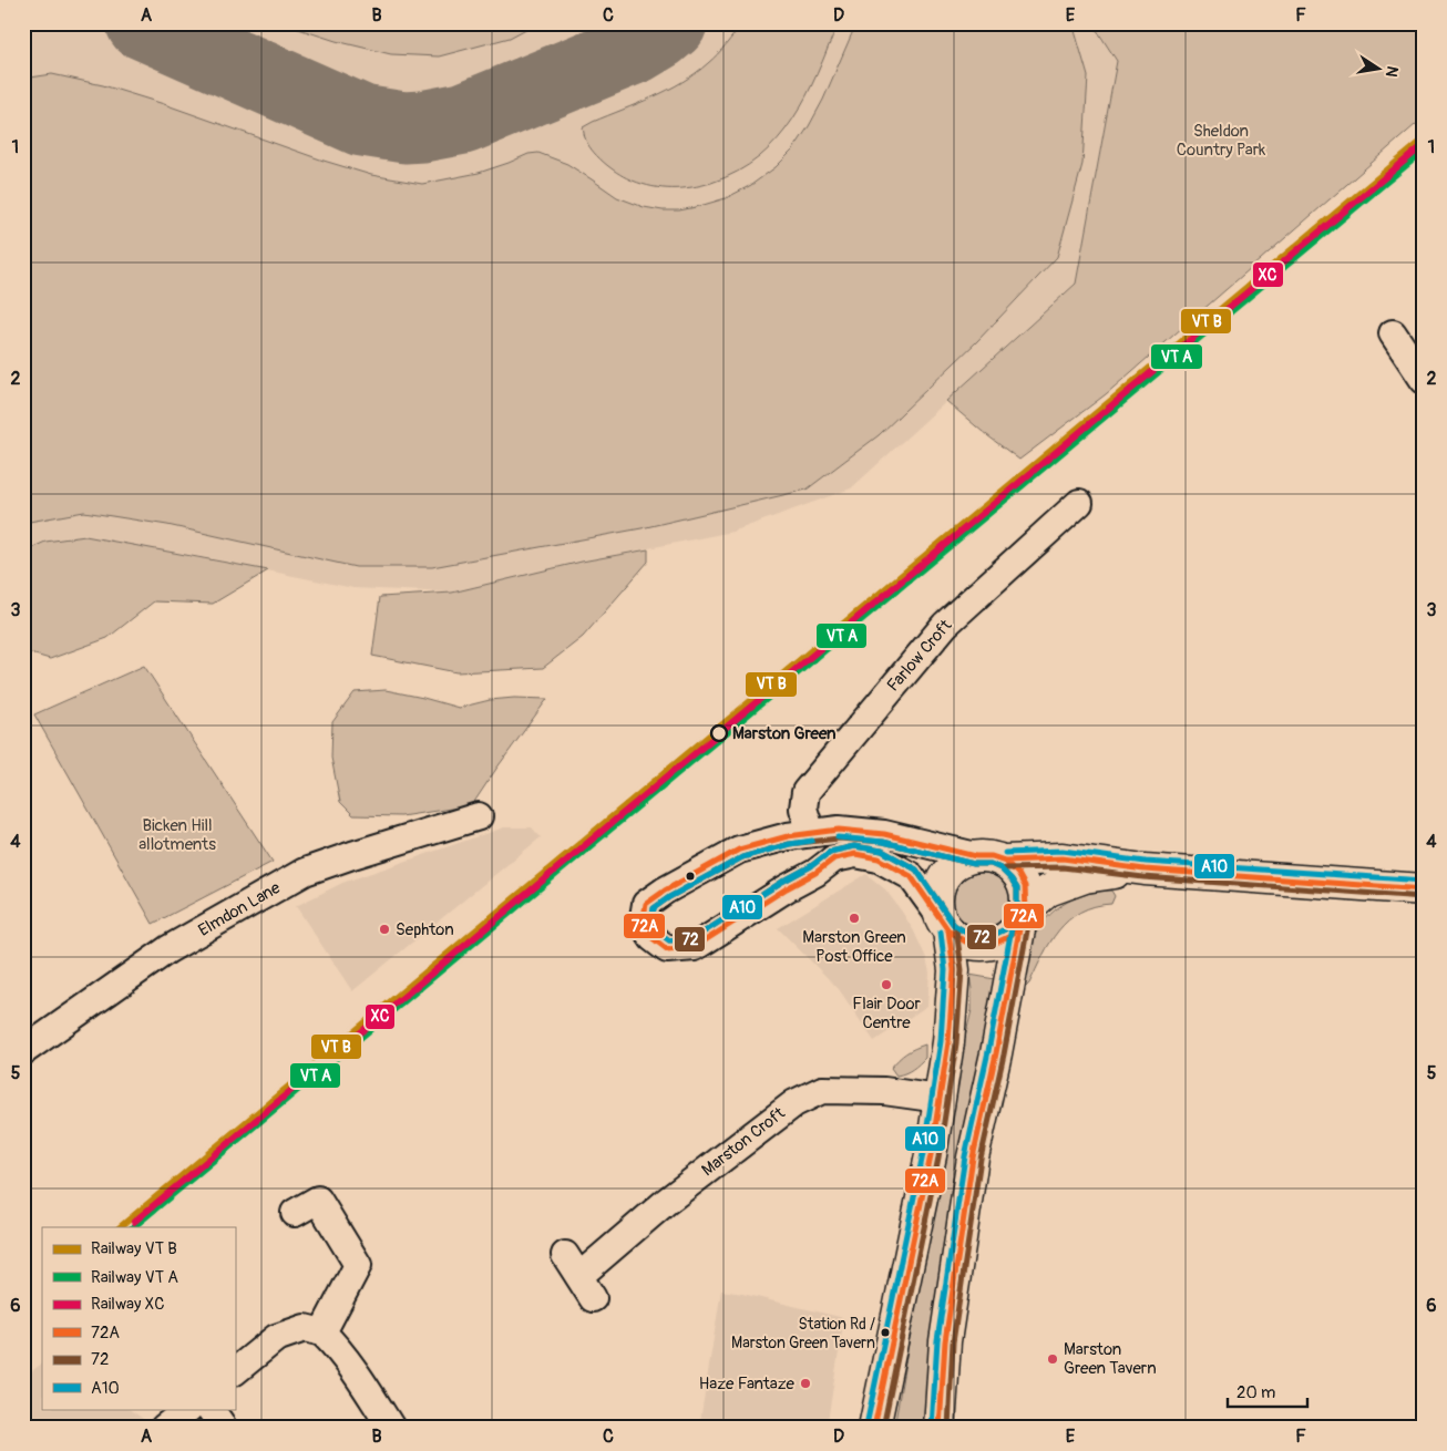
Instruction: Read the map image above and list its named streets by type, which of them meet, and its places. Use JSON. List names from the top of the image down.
{
  "streets": {
    "street": ["Farlow Croft", "Elmdon Lane", "Marston Croft"]
  },
  "parks": ["Sheldon Country Park", "Bicken Hill allotments"],
  "places": [
    "Marston Green",
    "Marston Green Post Office",
    "Sephton",
    "Flair Door Centre",
    "Station Rd / Marston Green Tavern",
    "Marston Green Tavern",
    "Haze Fantaze"
  ],
  "lines": [
    "rail line XC",
    "transit line 72A",
    "transit line A10",
    "transit line 72"
  ],
  "legend": [
    "Railway VT B",
    "Railway VT A",
    "Railway XC",
    "72A",
    "72",
    "A10"
  ],
  "scale_bar": "20 m",
  "north": "right",
  "grid": {
    "columns": [
      "A",
      "B",
      "C",
      "D",
      "E",
      "F"
    ],
    "rows": [
      "1",
      "2",
      "3",
      "4",
      "5",
      "6"
    ]
  }
}
